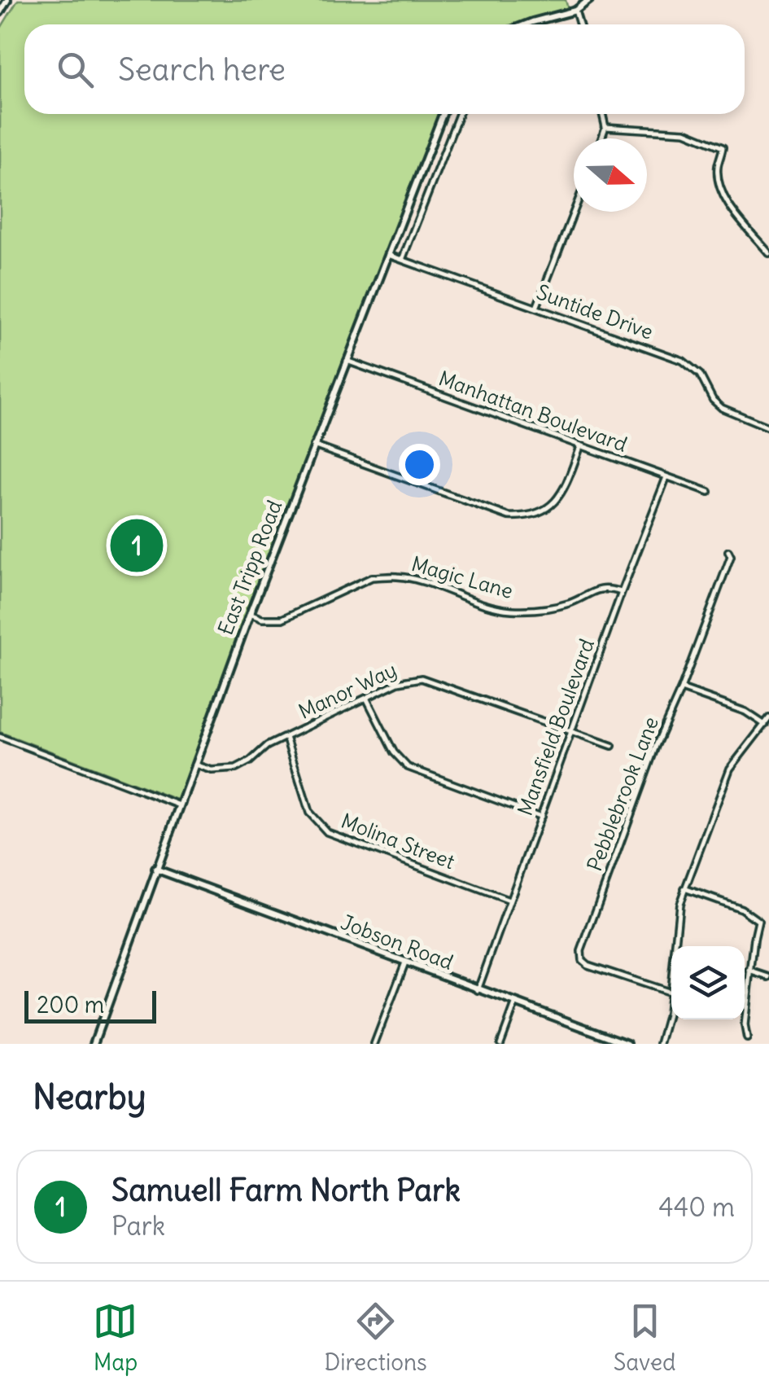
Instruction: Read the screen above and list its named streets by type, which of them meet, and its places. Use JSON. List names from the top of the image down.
{
  "streets": {
    "street": [
      "Suntide Drive",
      "Manhattan Boulevard",
      "East Tripp Road",
      "Magic Lane",
      "Manor Way",
      "Mansfield Boulevard",
      "Pebblebrook Lane",
      "Molina Street",
      "Jobson Road"
    ]
  },
  "crossings": [
    ["Suntide Drive", "East Tripp Road"],
    ["Manhattan Boulevard", "East Tripp Road"],
    ["Manhattan Boulevard", "Mansfield Boulevard"],
    ["East Tripp Road", "Magic Lane"],
    ["East Tripp Road", "Manor Way"],
    ["East Tripp Road", "Jobson Road"],
    ["Magic Lane", "Mansfield Boulevard"],
    ["Manor Way", "Mansfield Boulevard"],
    ["Manor Way", "Molina Street"],
    ["Mansfield Boulevard", "Molina Street"],
    ["Mansfield Boulevard", "Jobson Road"]
  ],
  "scale_bar": "200 m",
  "north": "right",
  "page": {
    "search": "Search here",
    "pins": "1",
    "scale": "200 m",
    "heading": "Nearby",
    "list": [
      {
        "mark": "1",
        "name": "Samuell Farm North Park",
        "note": "Park",
        "value": "440 m"
      }
    ],
    "nav": ["Map", "Directions", "Saved"]
  }
}
